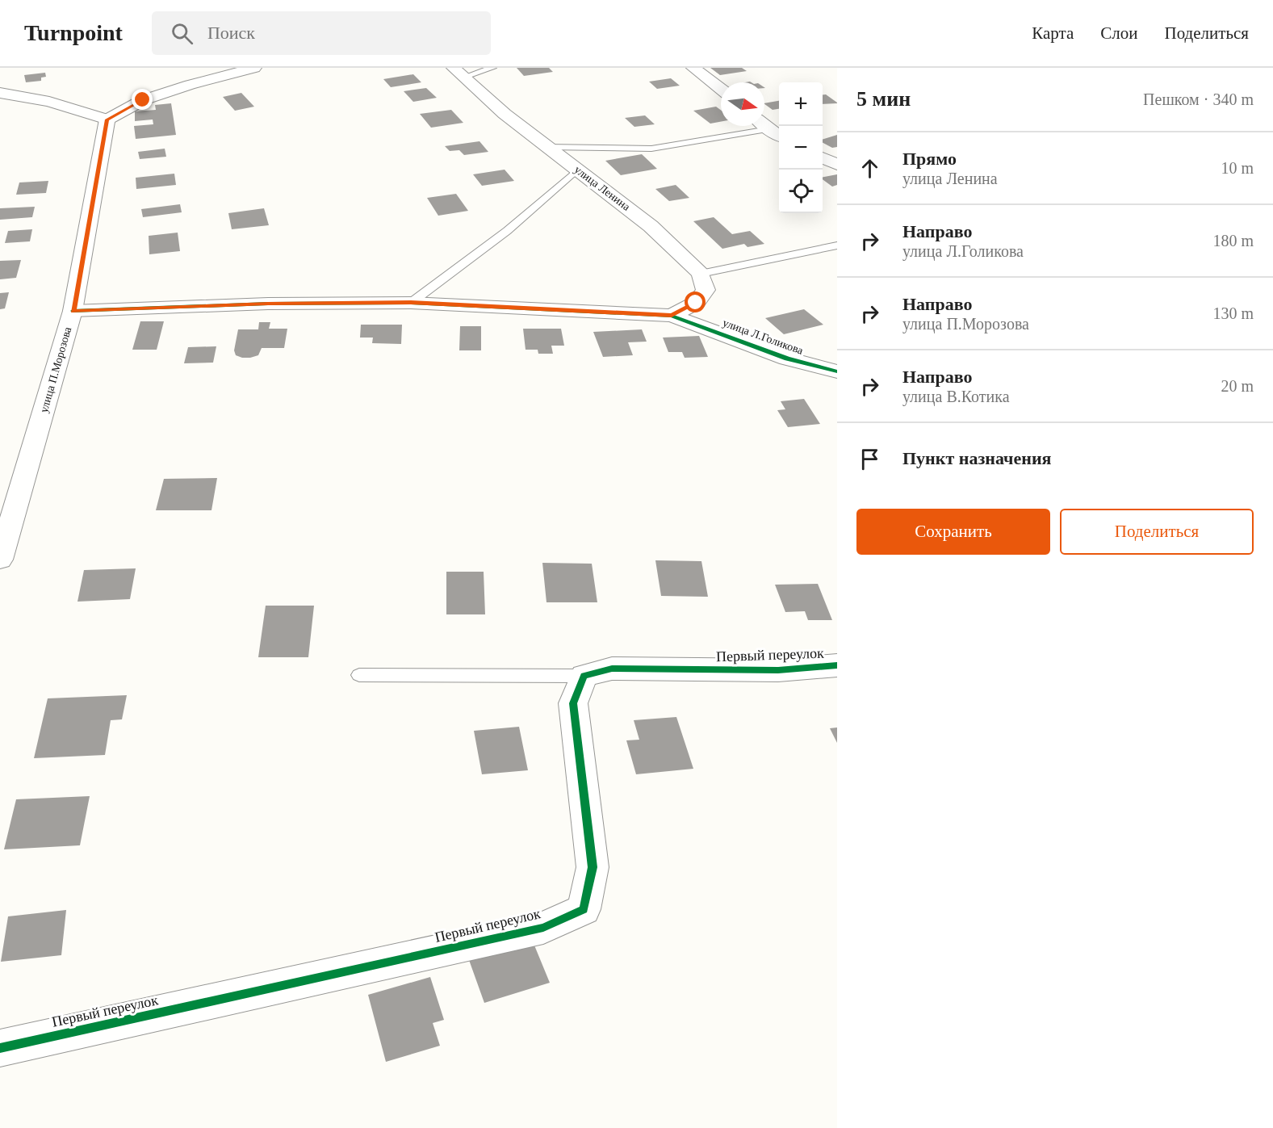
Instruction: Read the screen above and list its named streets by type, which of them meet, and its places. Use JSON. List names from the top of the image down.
{
  "streets": {
    "street": [
      "улица Ленина",
      "улица Л.Голикова",
      "улица П.Морозова",
      "Первый переулок"
    ]
  },
  "crossings": [
    ["улица Л.Голикова", "улица П.Морозова"]
  ],
  "north": "right",
  "page": {
    "header": "Turnpoint",
    "search": "Поиск",
    "nav": ["Карта", "Слои", "Поделиться"],
    "heading": ["5 мин", "Пешком · 340 m"],
    "map_buttons": ["+", "−"],
    "list": [
      ["Прямо", "улица Ленина", "10 m"],
      ["Направо", "улица Л.Голикова", "180 m"],
      ["Направо", "улица П.Морозова", "130 m"],
      ["Направо", "улица В.Котика", "20 m"],
      "Пункт назначения"
    ],
    "buttons": ["Сохранить", "Поделиться"]
  }
}
